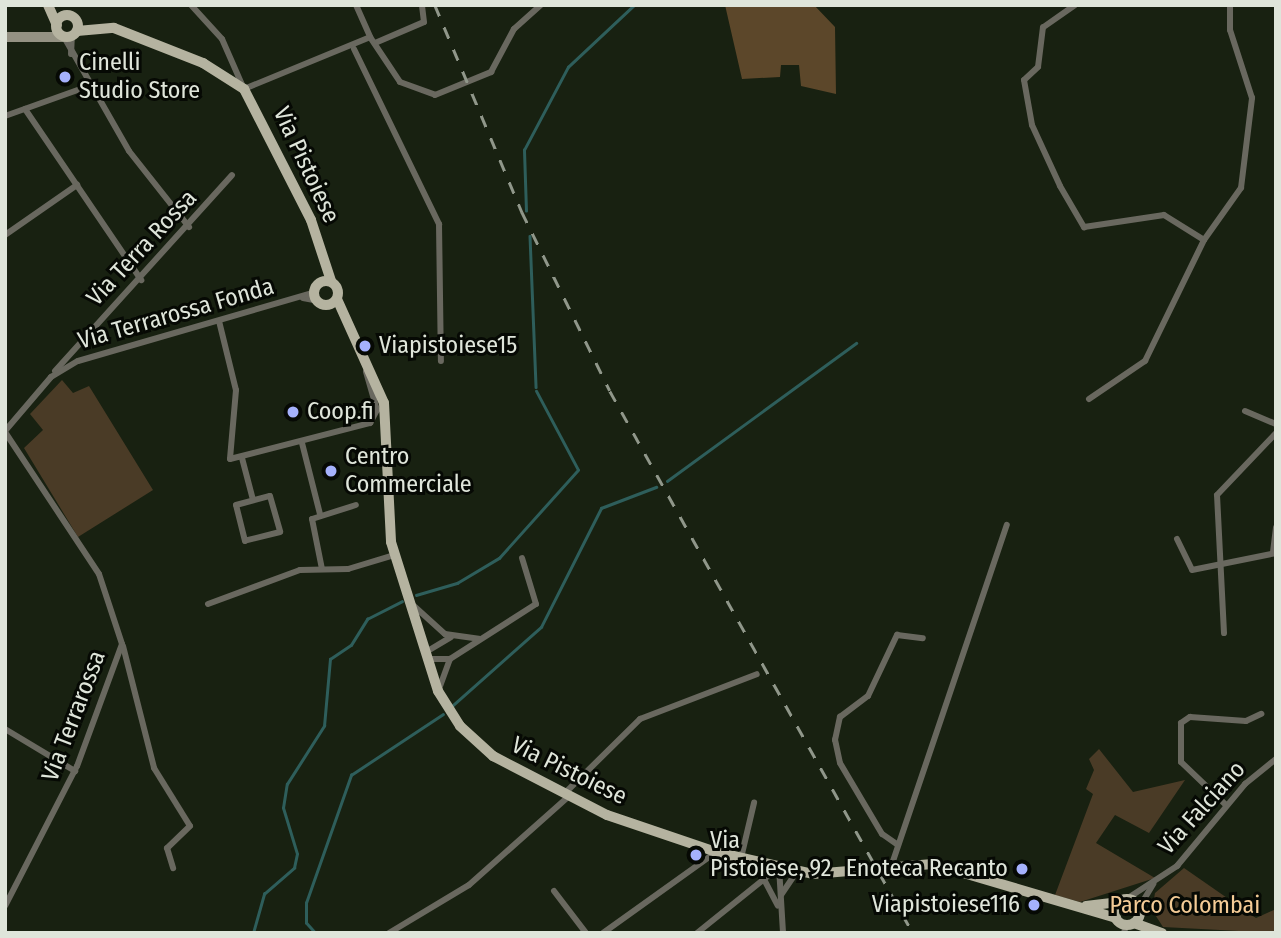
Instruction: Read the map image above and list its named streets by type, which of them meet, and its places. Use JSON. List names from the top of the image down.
{
  "streets": {
    "main road": ["Via Pistoiese"],
    "street": [
      "Via Terra Rossa",
      "Via Terrarossa Fonda",
      "Via Terrarossa",
      "Via Falciano"
    ]
  },
  "crossings": [
    ["Via Pistoiese", "Via Terrarossa Fonda"],
    ["Via Pistoiese", "Via Falciano"],
    ["Via Terra Rossa", "Via Terrarossa Fonda"],
    ["Via Terrarossa Fonda", "Via Terrarossa"]
  ],
  "parks": ["Parco Colombai"],
  "places": [
    "Cinelli Studio Store",
    "Viapistoiese15",
    "Coop.fi",
    "Centro Commerciale",
    "Via Pistoiese, 92",
    "Enoteca Recanto",
    "Viapistoiese116"
  ]
}
